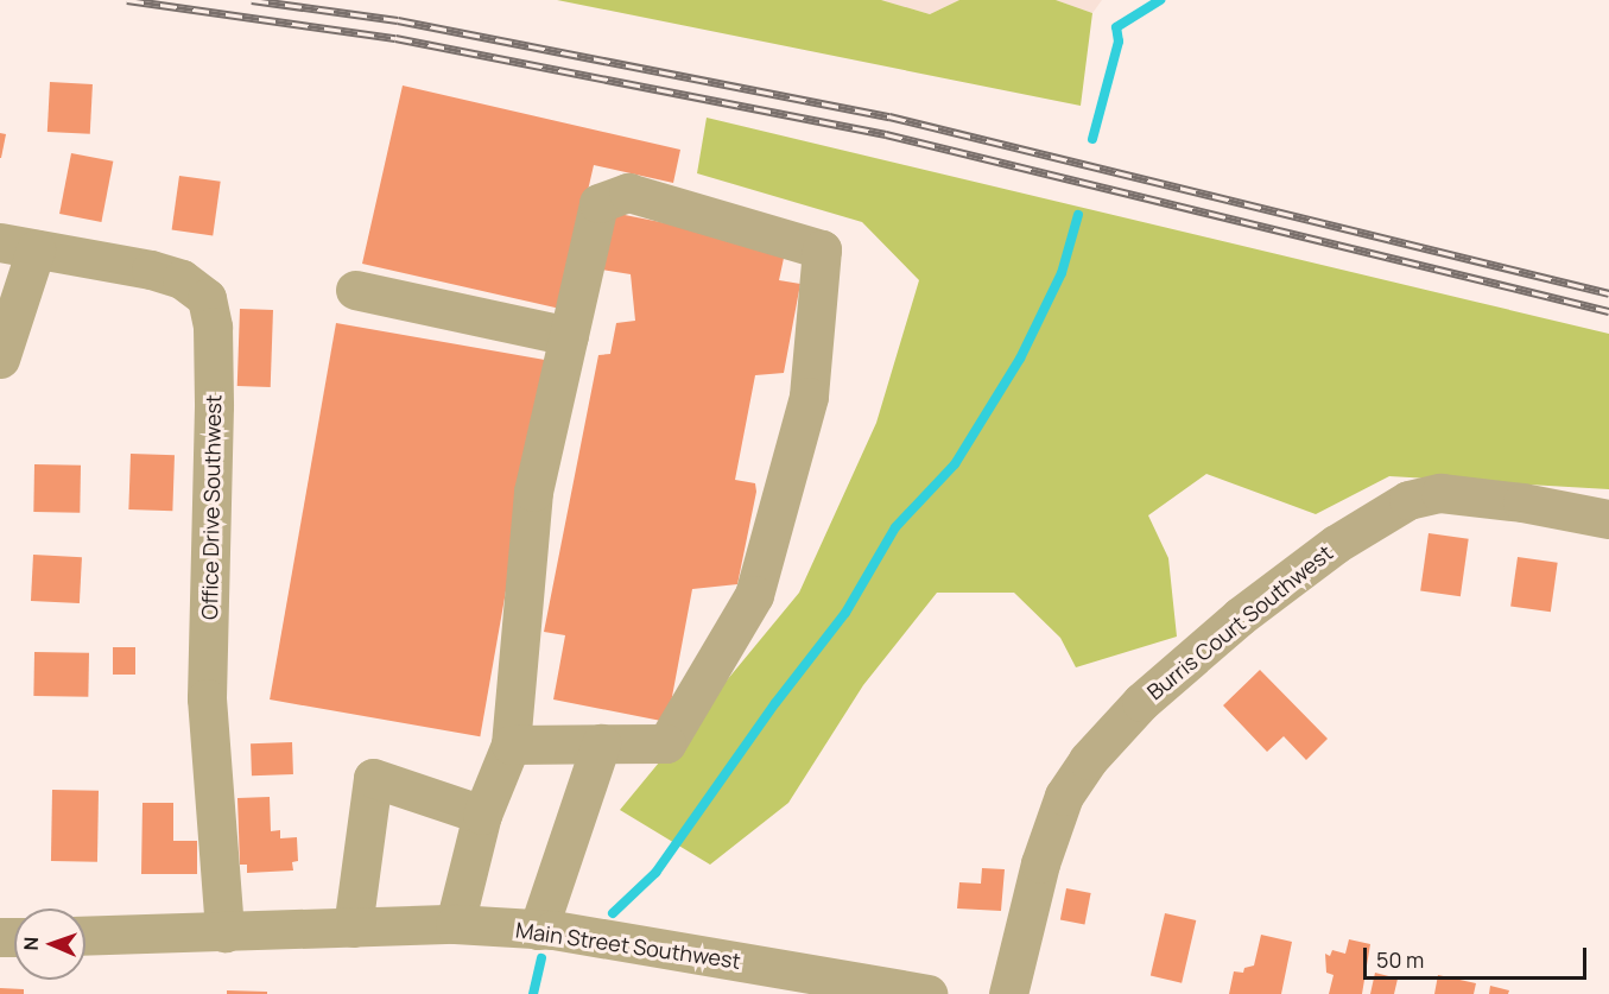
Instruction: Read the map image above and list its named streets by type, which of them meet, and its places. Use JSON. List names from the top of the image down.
{
  "streets": {
    "street": ["Office Drive Southwest", "Burris Court Southwest", "Main Street Southwest"]
  },
  "crossings": [
    ["Office Drive Southwest", "Main Street Southwest"]
  ],
  "scale_bar": "50 m",
  "north": "left"
}
